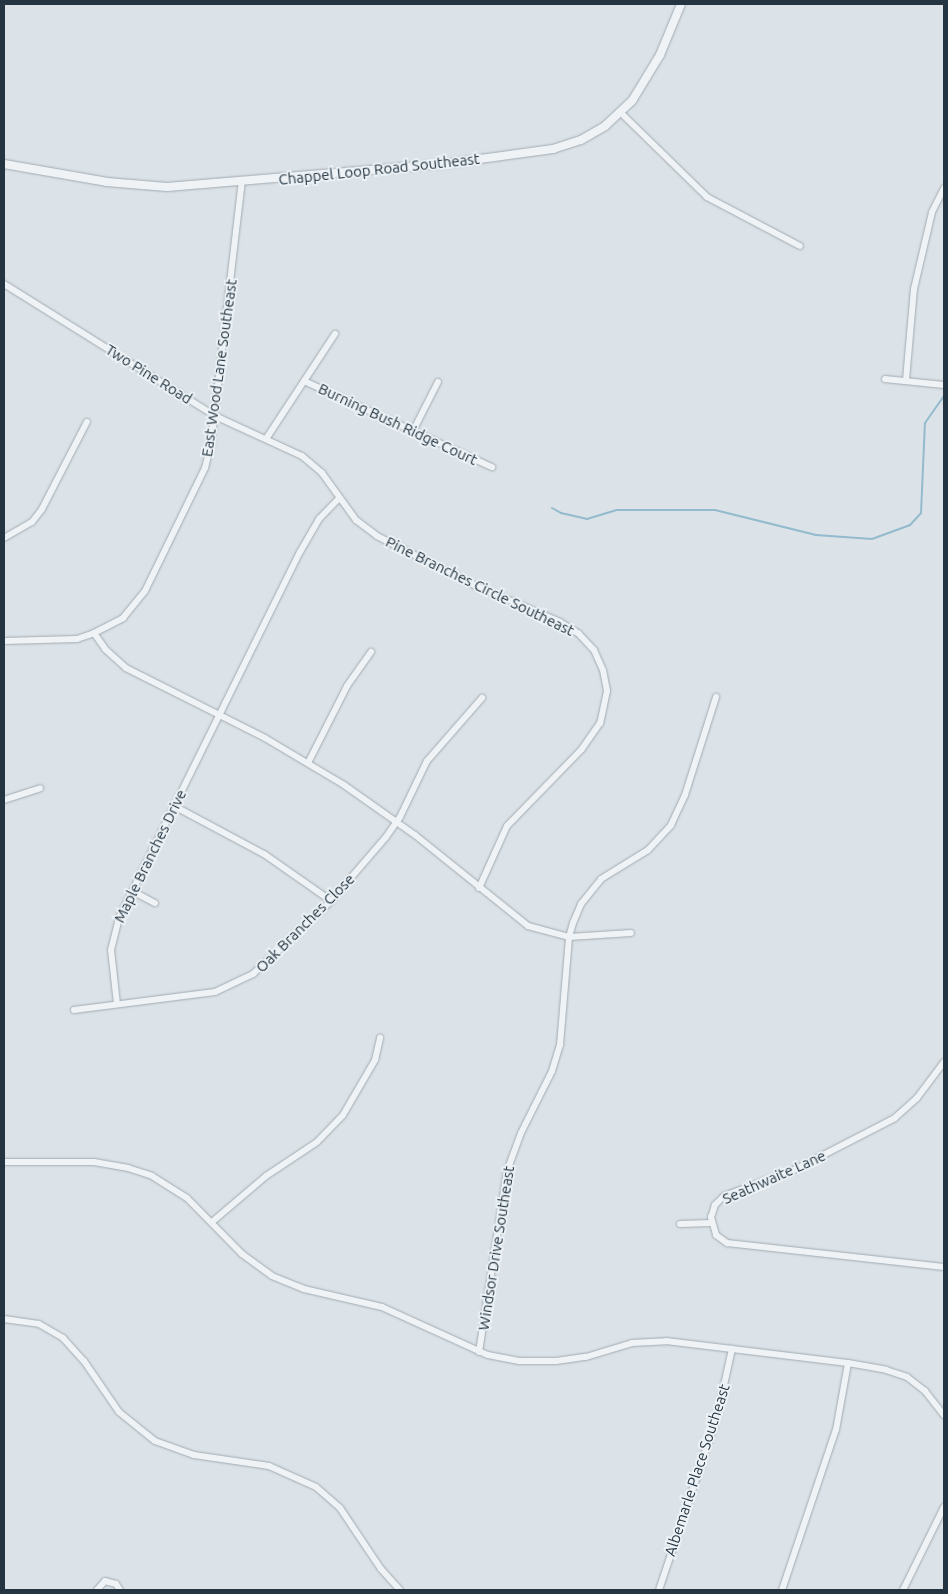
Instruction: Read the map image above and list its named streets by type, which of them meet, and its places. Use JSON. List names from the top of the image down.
{
  "streets": {
    "street": [
      "Chappel Loop Road Southeast",
      "East Wood Lane Southeast",
      "Two Pine Road",
      "Burning Bush Ridge Court",
      "Pine Branches Circle Southeast",
      "Maple Branches Drive",
      "Oak Branches Close",
      "Seathwaite Lane",
      "Windsor Drive Southeast",
      "Albemarle Place Southeast"
    ]
  },
  "crossings": [
    ["Chappel Loop Road Southeast", "East Wood Lane Southeast"],
    ["East Wood Lane Southeast", "Two Pine Road"],
    ["Two Pine Road", "Pine Branches Circle Southeast"],
    ["Maple Branches Drive", "Oak Branches Close"]
  ]
}
